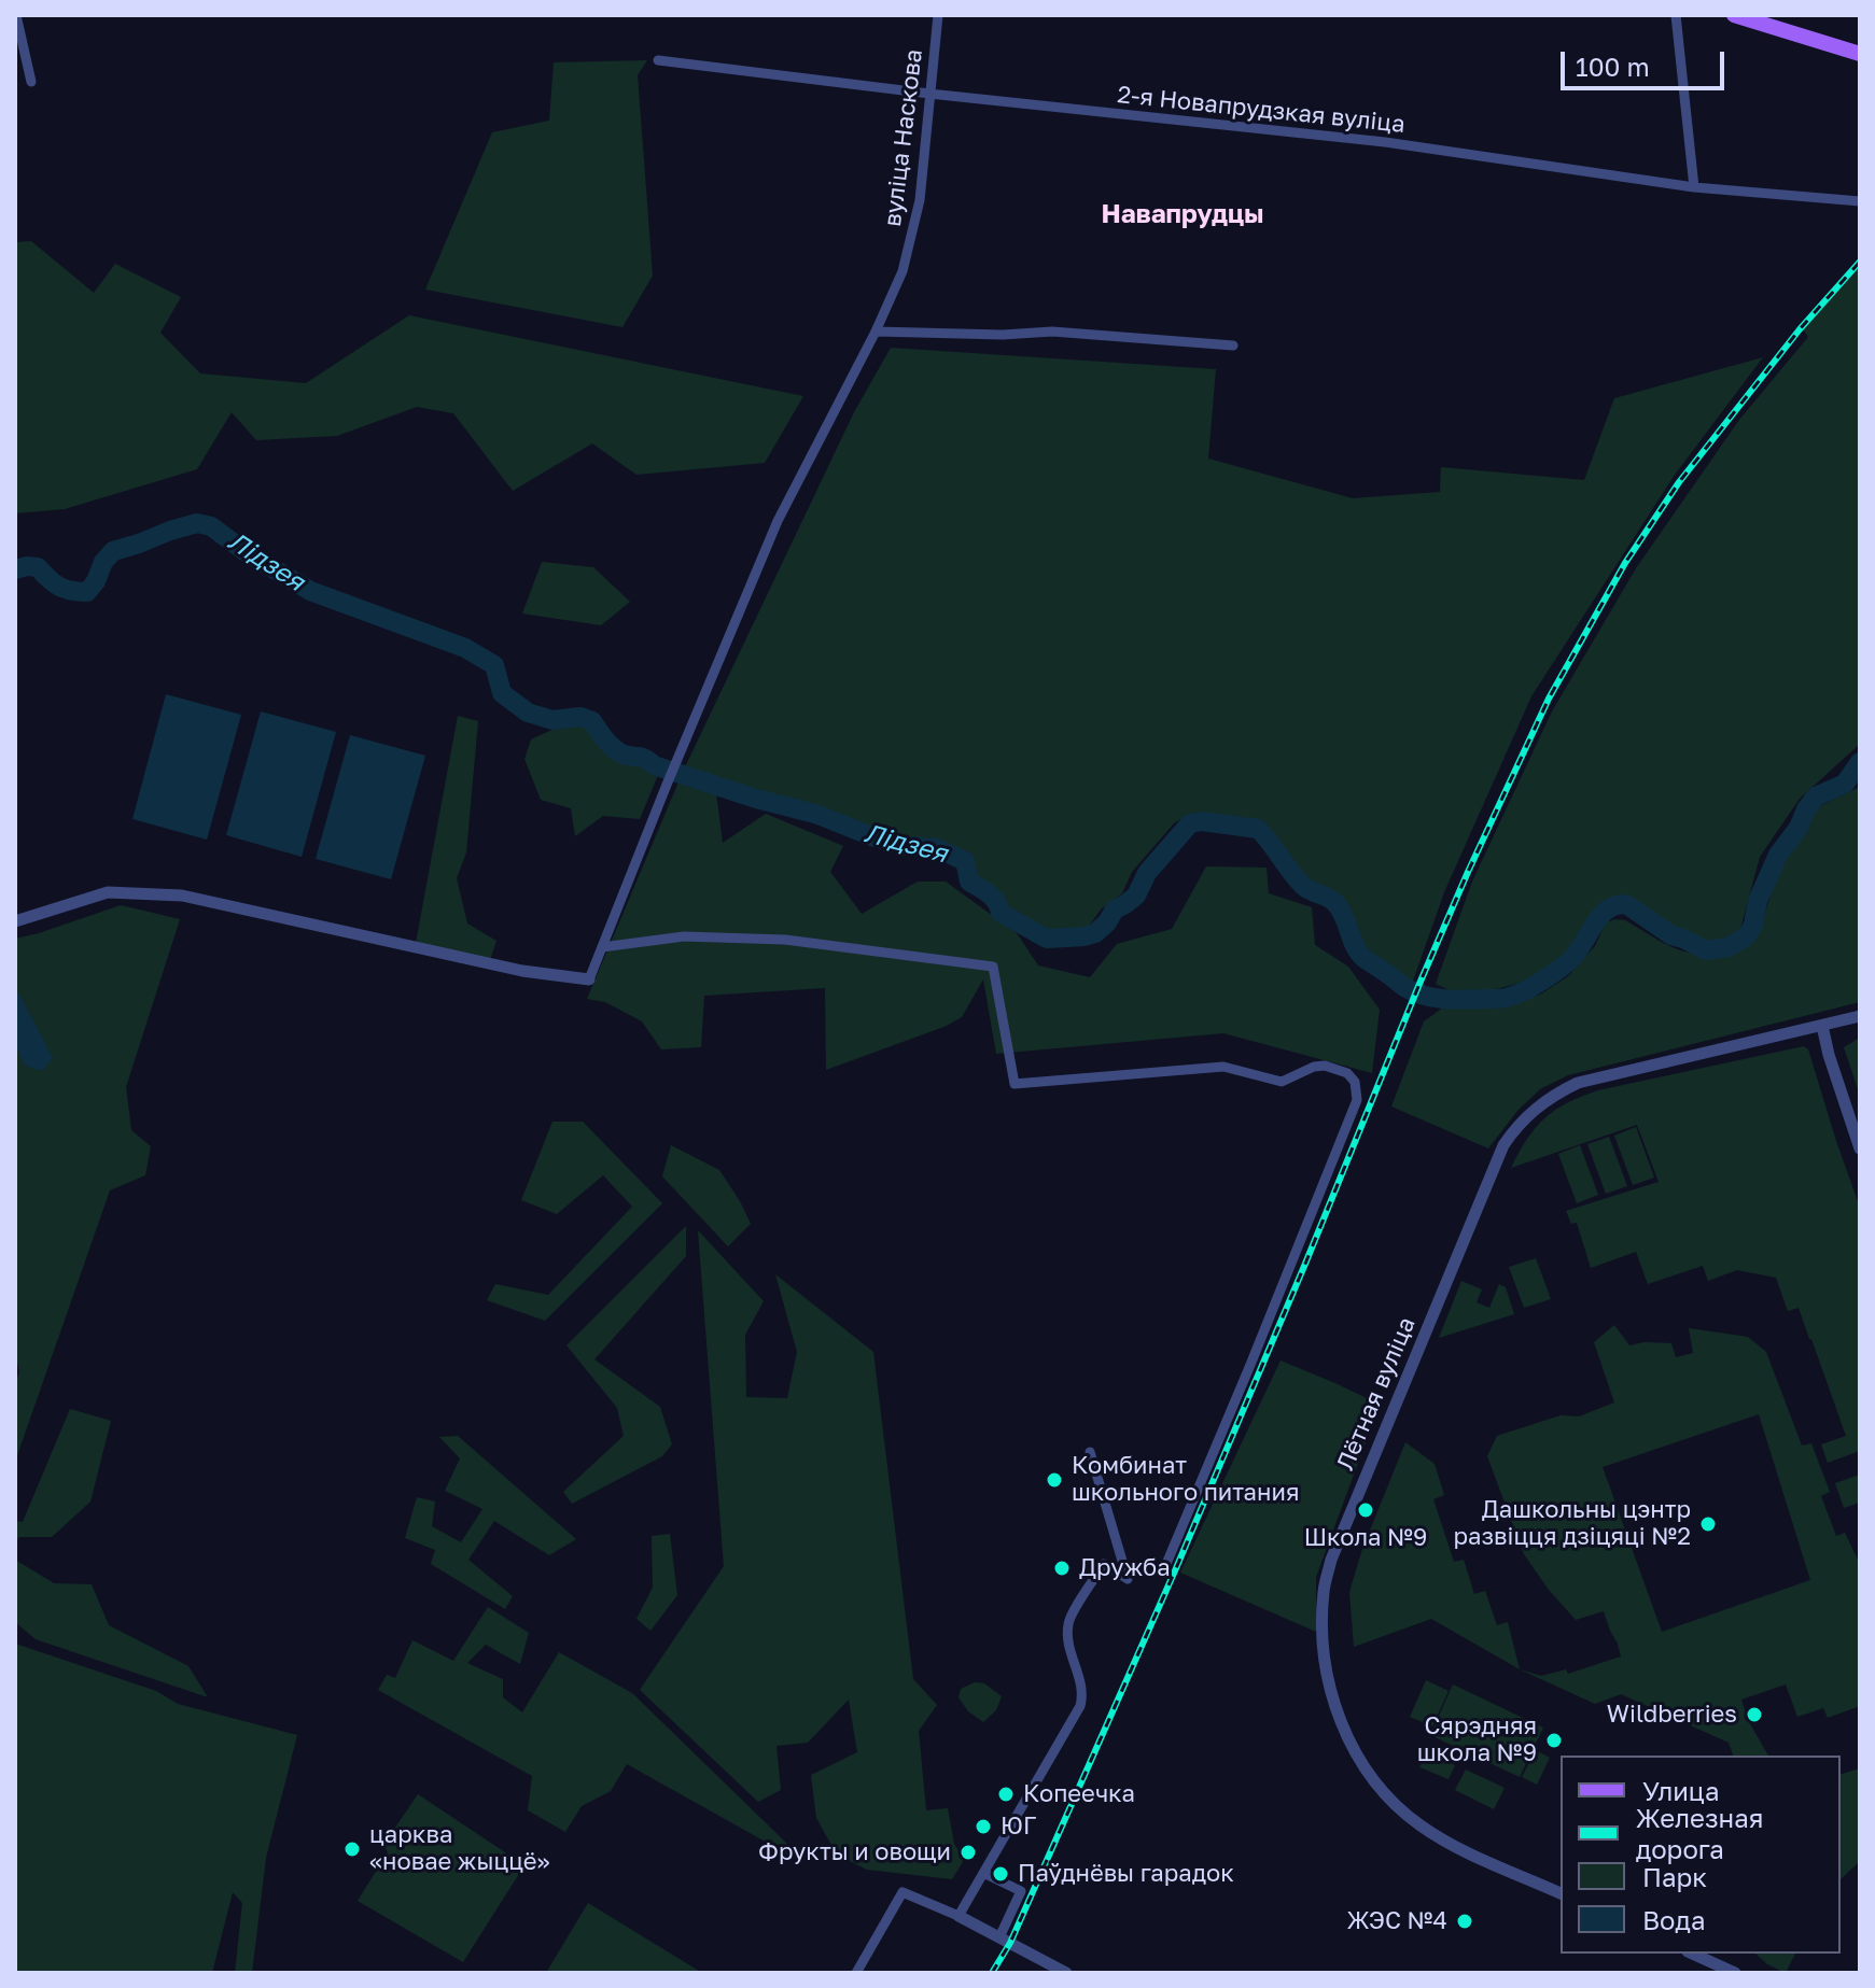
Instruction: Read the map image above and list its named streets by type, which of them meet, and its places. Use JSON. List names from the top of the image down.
{
  "streets": {
    "street": ["2-я Новапрудзкая вуліца", "вуліца Наскова", "Лётная вуліца"]
  },
  "crossings": [
    ["2-я Новапрудзкая вуліца", "вуліца Наскова"]
  ],
  "districts": ["Навапрудцы"],
  "water": ["Лідзея"],
  "places": [
    "Комбинат школьного питания",
    "Школа №9",
    "Дашкольны цэнтр развіцця дзіцяці №2",
    "Дружба",
    "Wildberries",
    "Сярэдняя школа №9",
    "Копеечка",
    "ЮГ",
    "царква «новае жыццё»",
    "Фрукты и овощи",
    "Паўднёвы гарадок",
    "ЖЭС №4"
  ],
  "legend": [
    "Улица",
    "Железная дорога",
    "Парк",
    "Вода"
  ],
  "scale_bar": "100 m"
}
